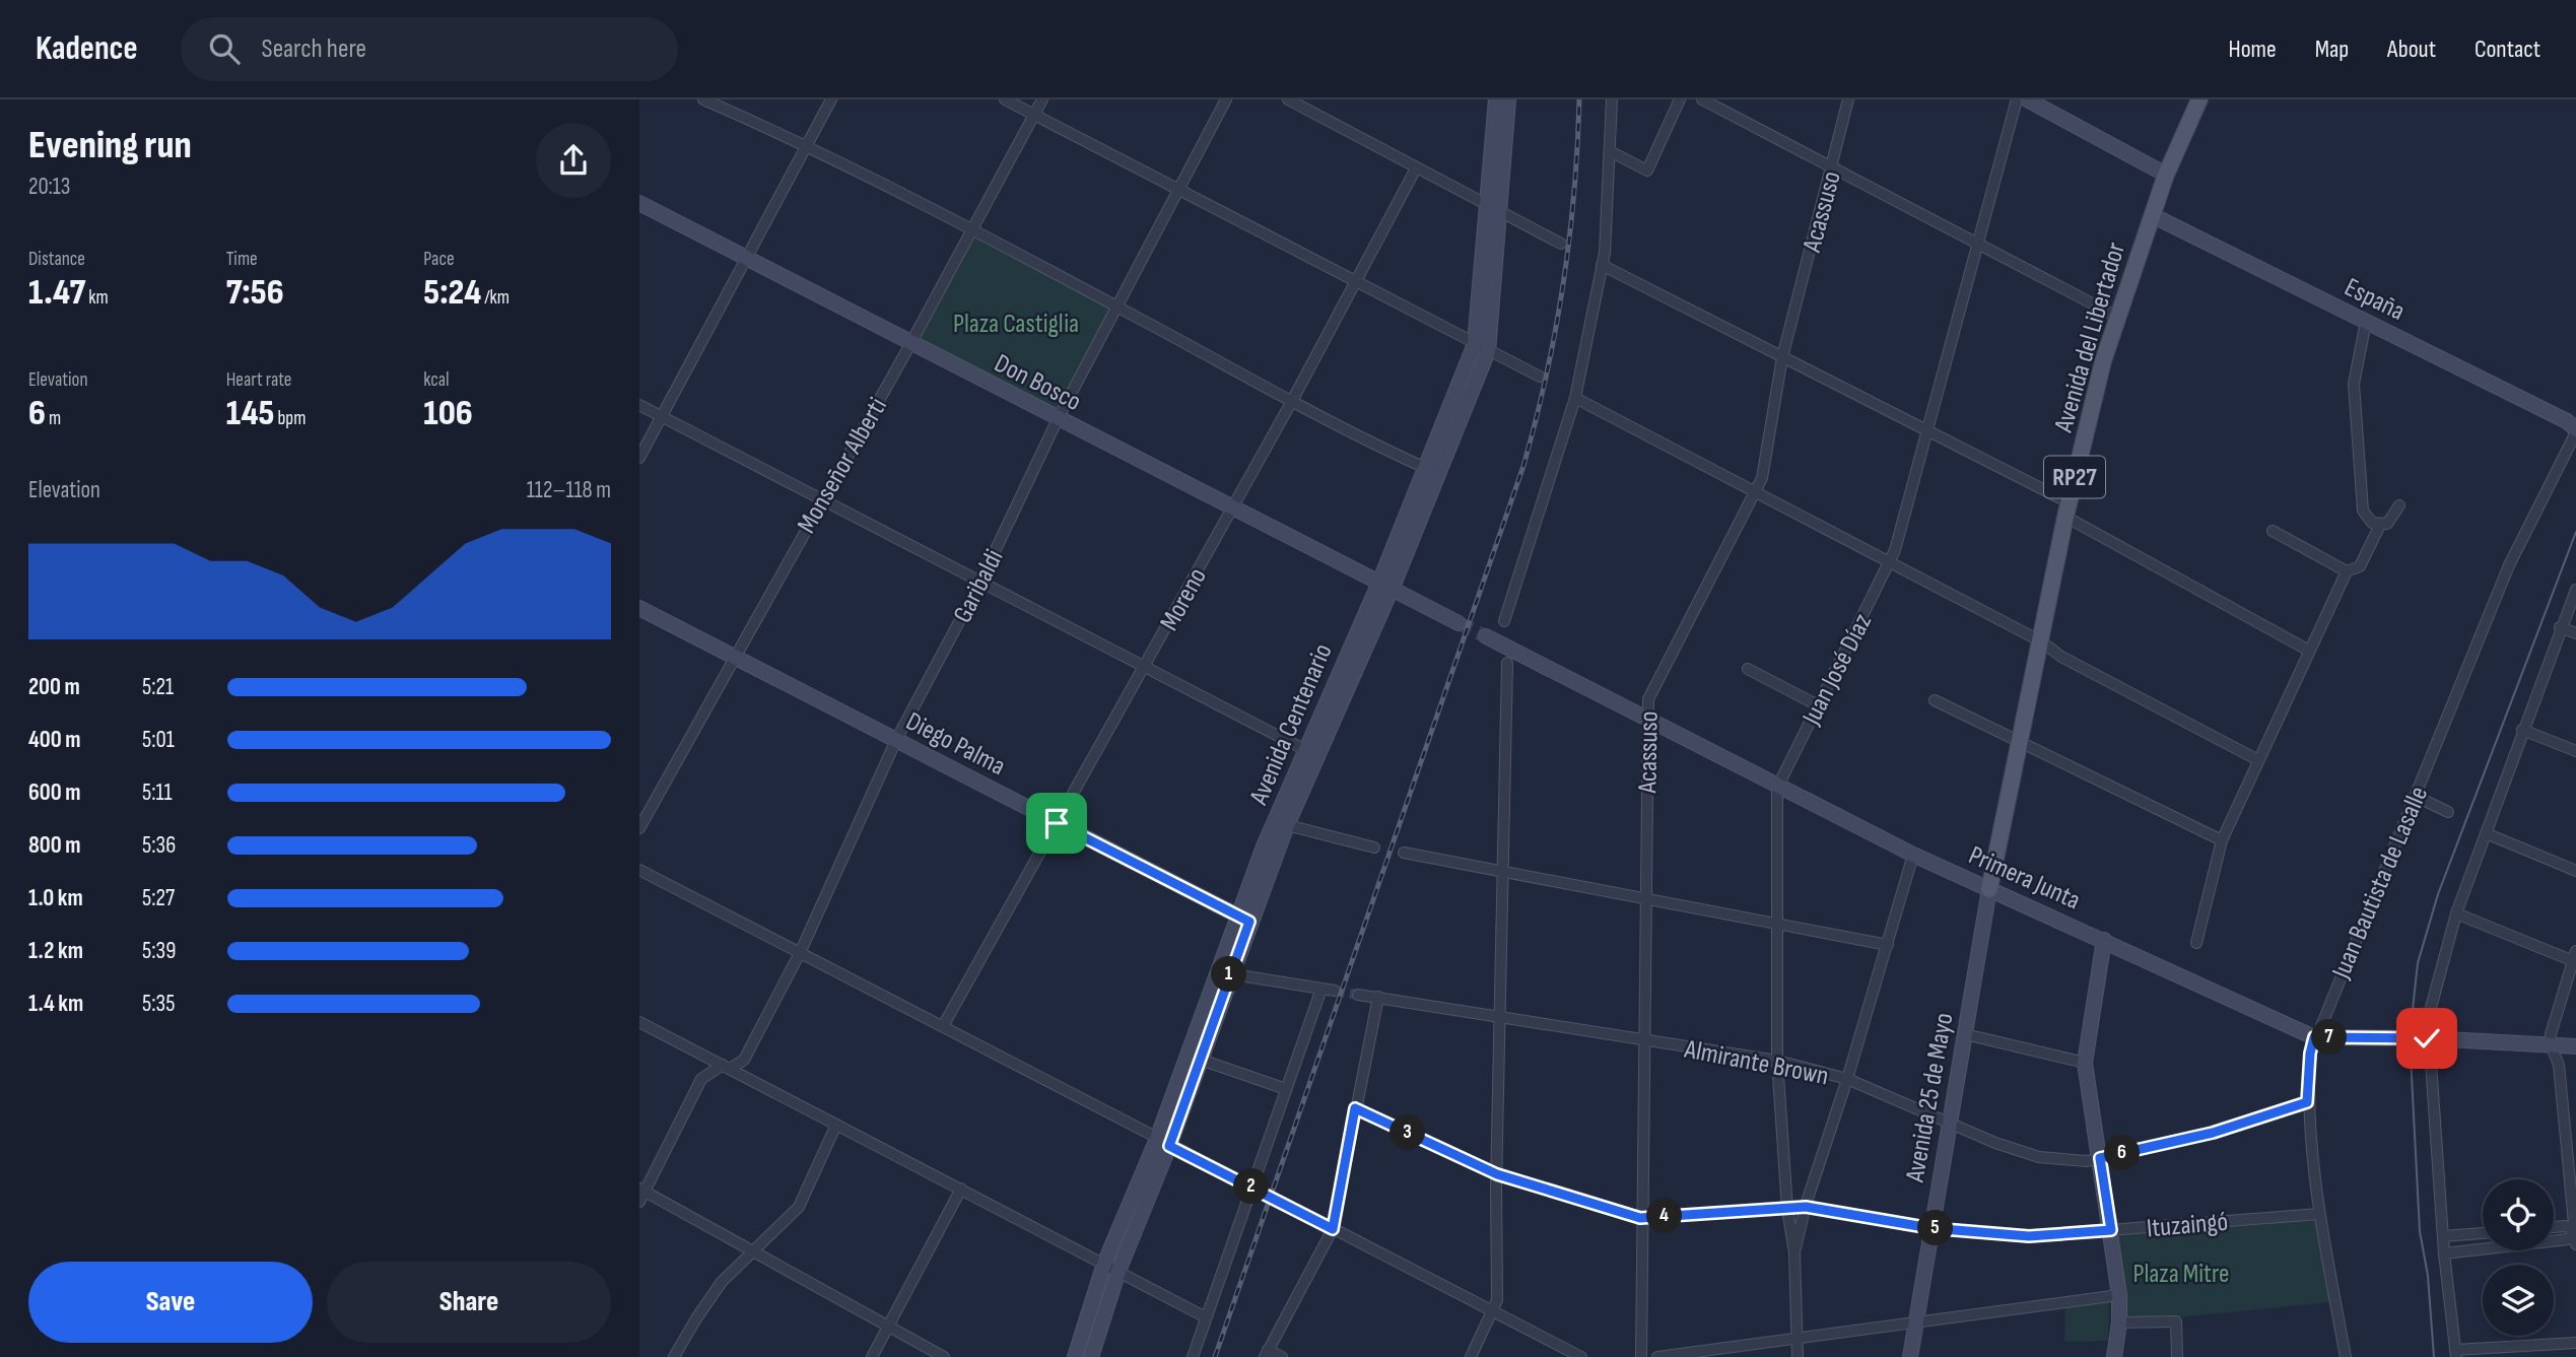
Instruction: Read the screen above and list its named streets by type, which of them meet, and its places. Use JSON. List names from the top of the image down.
{
  "streets": {
    "main road": ["Avenida del Libertador", "RP27"],
    "street": [
      "Acassuso",
      "España",
      "Don Bosco",
      "Monseñor Alberti",
      "Garibaldi",
      "Moreno",
      "Juan José Díaz",
      "Avenida Centenario",
      "Diego Palma",
      "Primera Junta",
      "Juan Bautista de Lasalle",
      "Almirante Brown",
      "Avenida 25 de Mayo",
      "Ituzaingó"
    ]
  },
  "crossings": [
    ["Acassuso", "Primera Junta"],
    ["Acassuso", "Almirante Brown"],
    ["Acassuso", "Ituzaingó"],
    ["España", "Avenida del Libertador"],
    ["España", "Juan Bautista de Lasalle"],
    ["Avenida del Libertador", "Primera Junta"],
    ["Avenida del Libertador", "Avenida 25 de Mayo"],
    ["Don Bosco", "Monseñor Alberti"],
    ["Don Bosco", "Garibaldi"],
    ["Don Bosco", "Moreno"],
    ["Don Bosco", "Avenida Centenario"],
    ["Monseñor Alberti", "Diego Palma"],
    ["Garibaldi", "Diego Palma"],
    ["Moreno", "Diego Palma"],
    ["Juan José Díaz", "Primera Junta"],
    ["Juan José Díaz", "Almirante Brown"],
    ["Juan José Díaz", "Ituzaingó"],
    ["Avenida Centenario", "Diego Palma"],
    ["Primera Junta", "Juan Bautista de Lasalle"],
    ["Primera Junta", "Avenida 25 de Mayo"],
    ["Juan Bautista de Lasalle", "Almirante Brown"],
    ["Juan Bautista de Lasalle", "Ituzaingó"],
    ["Almirante Brown", "Avenida 25 de Mayo"],
    ["Avenida 25 de Mayo", "Ituzaingó"]
  ],
  "parks": ["Plaza Castiglia", "Plaza Mitre"],
  "page": {
    "header": "Kadence",
    "search": "Search here",
    "nav": [
      "Home",
      "Map",
      "About",
      "Contact"
    ],
    "heading": ["Evening run", "20:13"],
    "stats": [
      ["Distance", "1.47 km"],
      ["Time", "7:56"],
      ["Pace", "5:24 /km"],
      ["Elevation", "6 m"],
      ["Heart rate", "145 bpm"],
      ["kcal", "106"]
    ],
    "chart": ["Elevation", "112–118 m"],
    "list": [
      {
        "name": "200 m",
        "note": "5:21"
      },
      {
        "name": "400 m",
        "note": "5:01"
      },
      {
        "name": "600 m",
        "note": "5:11"
      },
      {
        "name": "800 m",
        "note": "5:36"
      },
      {
        "name": "1.0 km",
        "note": "5:27"
      },
      {
        "name": "1.2 km",
        "note": "5:39"
      },
      {
        "name": "1.4 km",
        "note": "5:35"
      }
    ],
    "pins": [
      "1",
      "7",
      "3",
      "6",
      "2",
      "4",
      "5"
    ],
    "buttons": ["Save", "Share"]
  }
}
